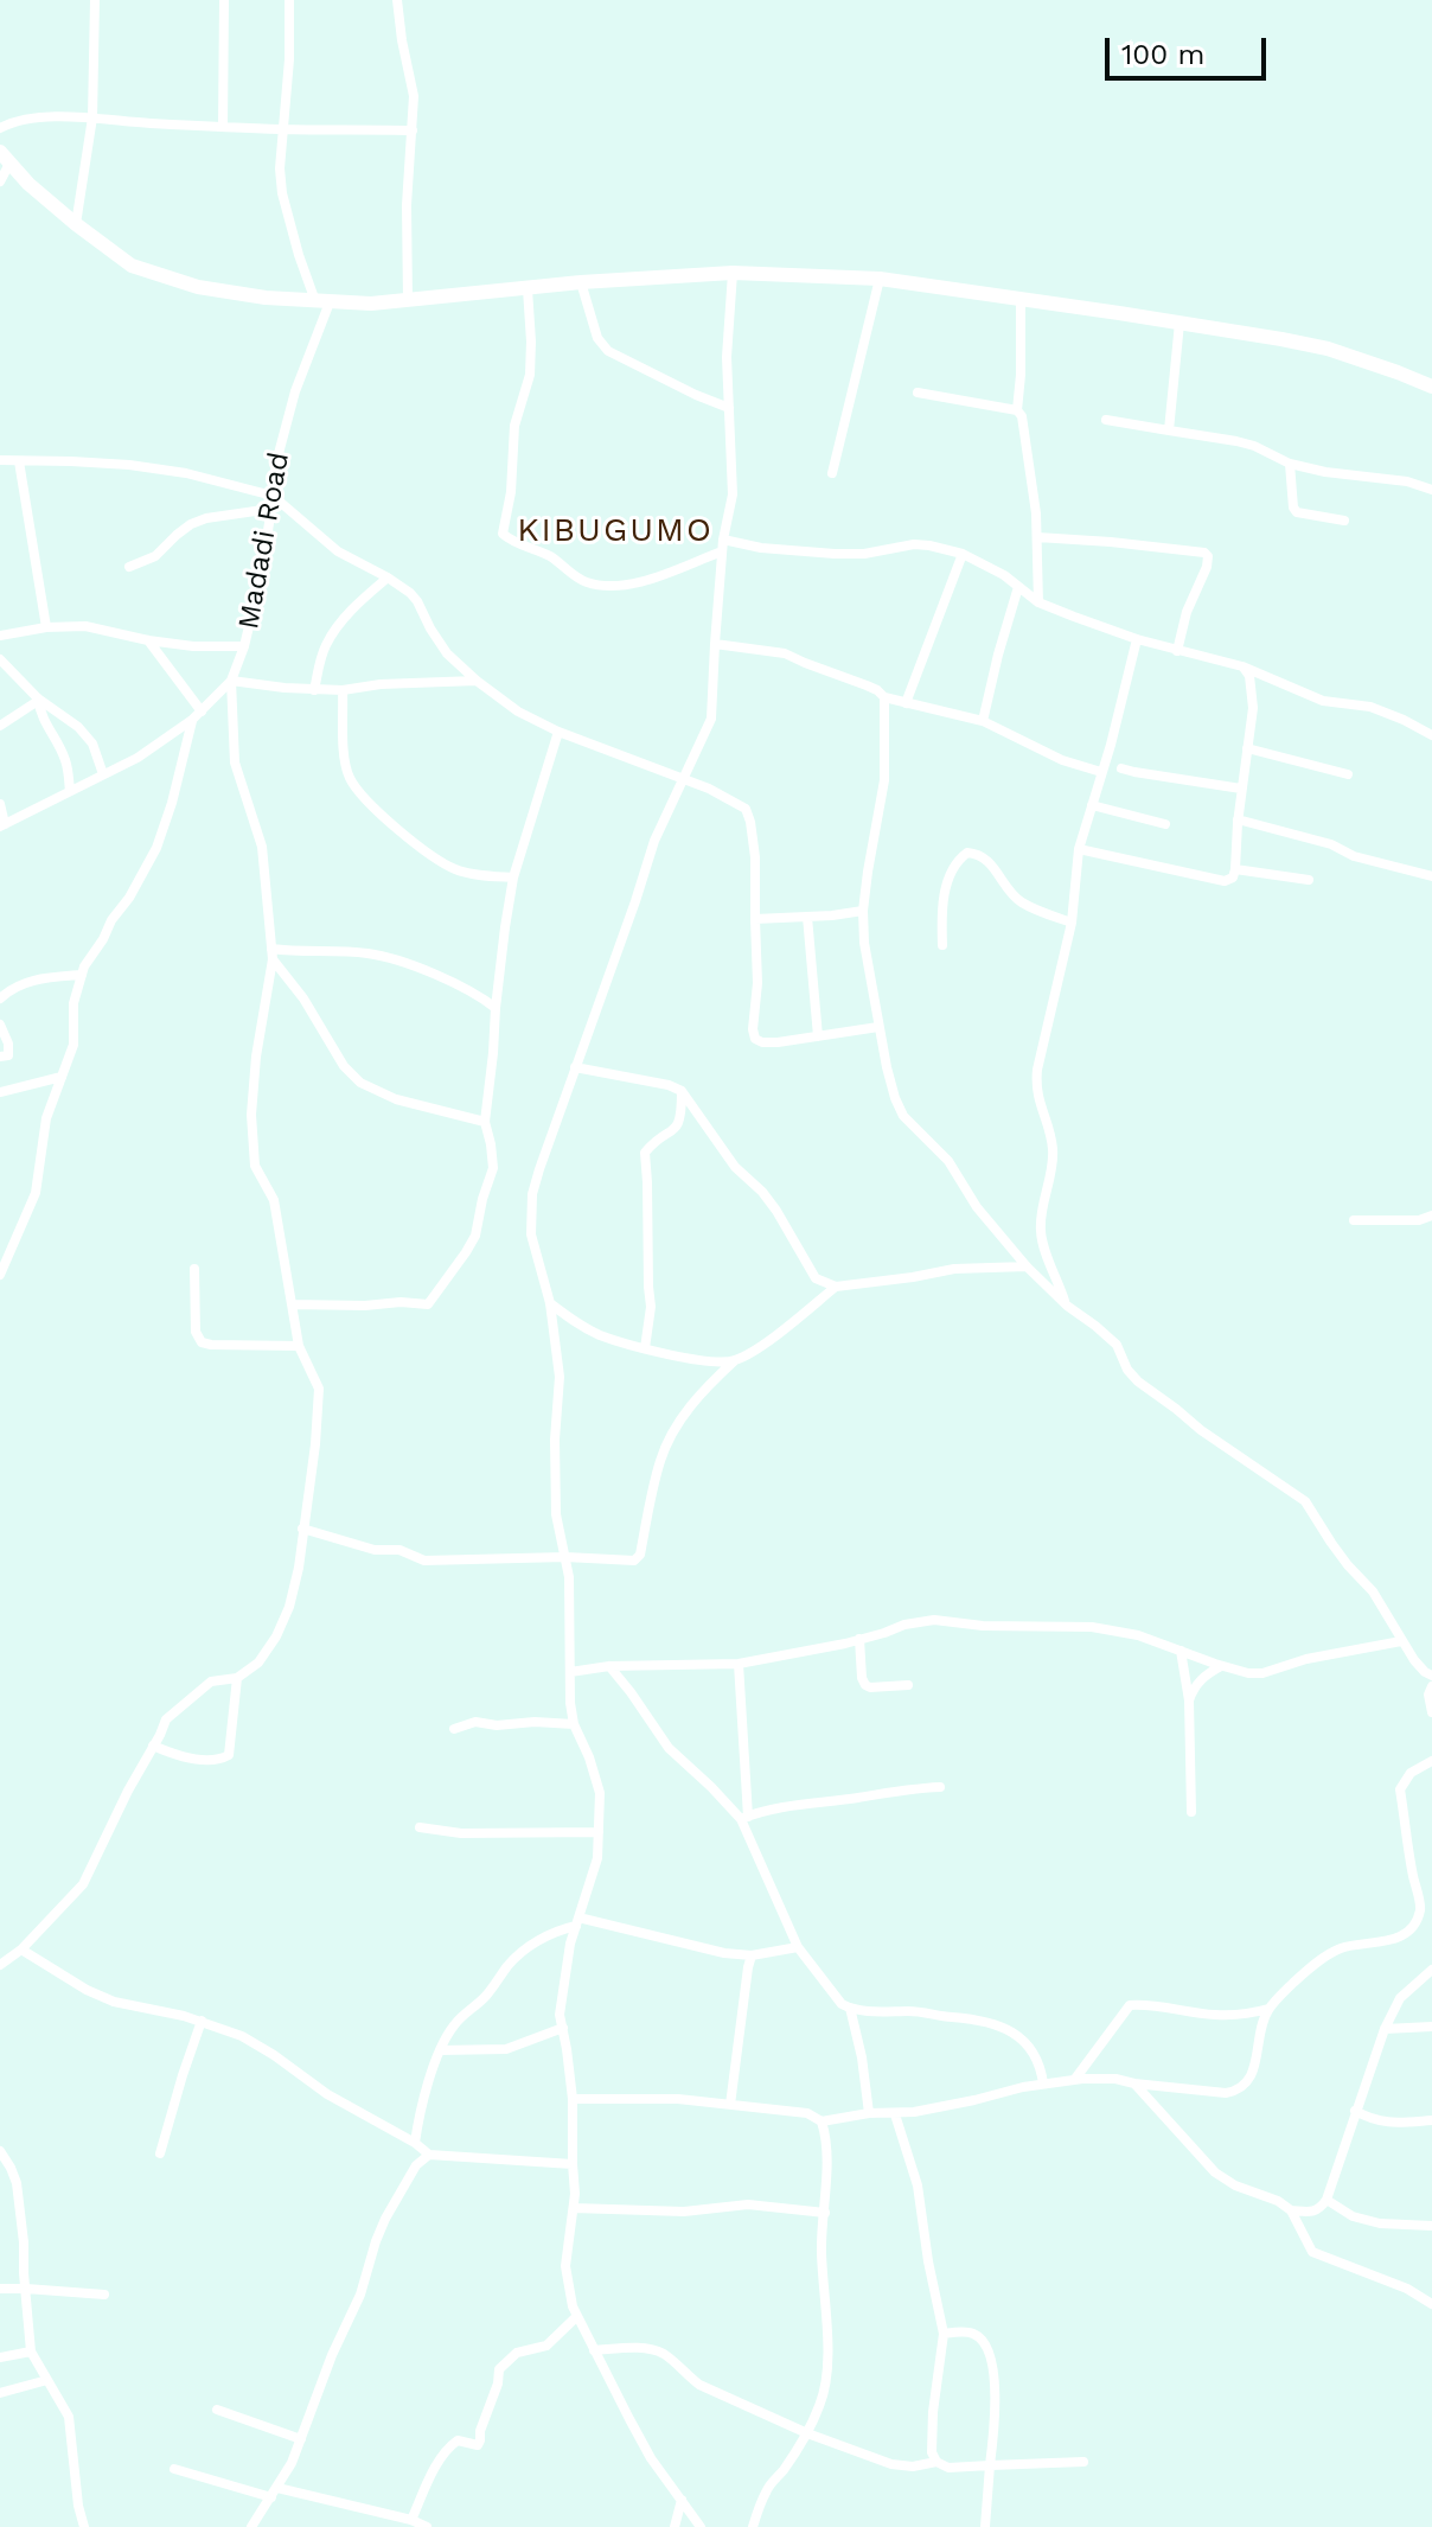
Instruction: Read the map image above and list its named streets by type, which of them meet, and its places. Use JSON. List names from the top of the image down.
{
  "streets": {
    "street": ["Madadi Road"]
  },
  "districts": ["KIBUGUMO"],
  "scale_bar": "100 m"
}
